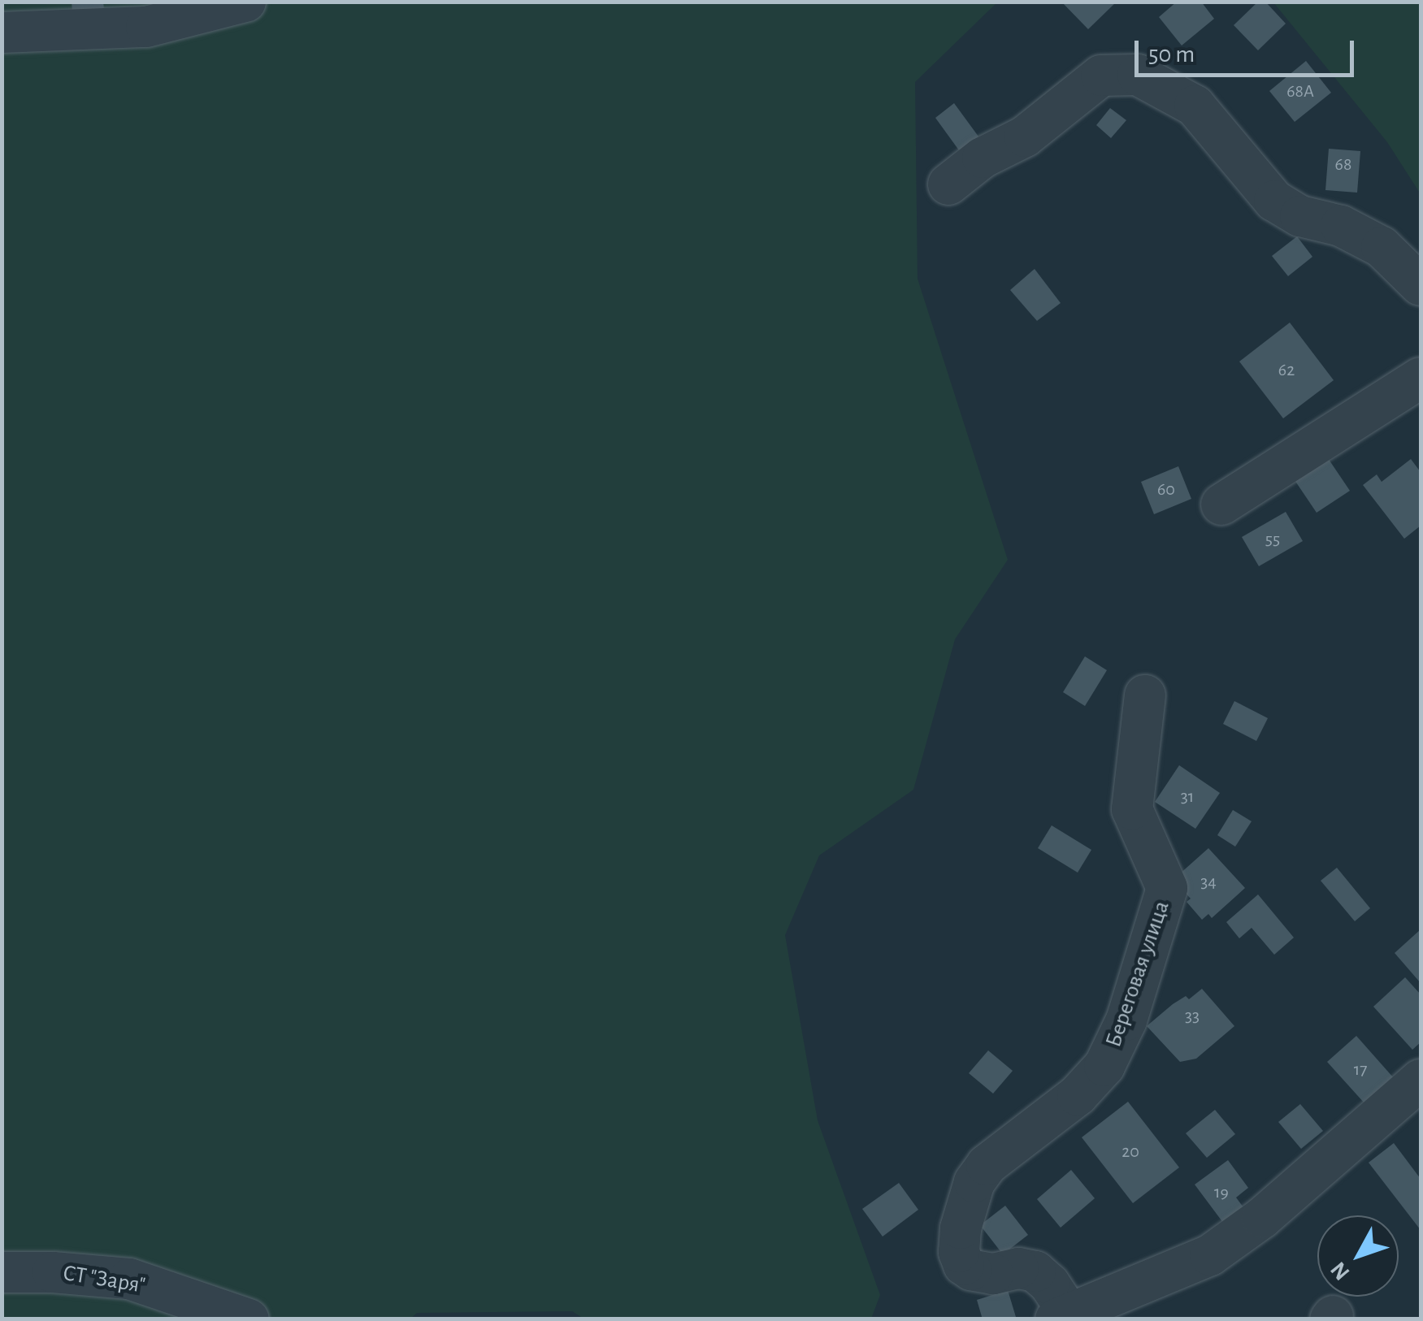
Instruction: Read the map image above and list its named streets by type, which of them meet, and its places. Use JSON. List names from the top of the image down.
{
  "streets": {
    "street": ["Береговая улица", "СТ \"Заря\""]
  },
  "house_numbers": [
    "68А",
    "68",
    "62",
    "60",
    "55",
    "31",
    "34",
    "33",
    "17",
    "20",
    "19"
  ],
  "scale_bar": "50 m",
  "north": "bottom left"
}
